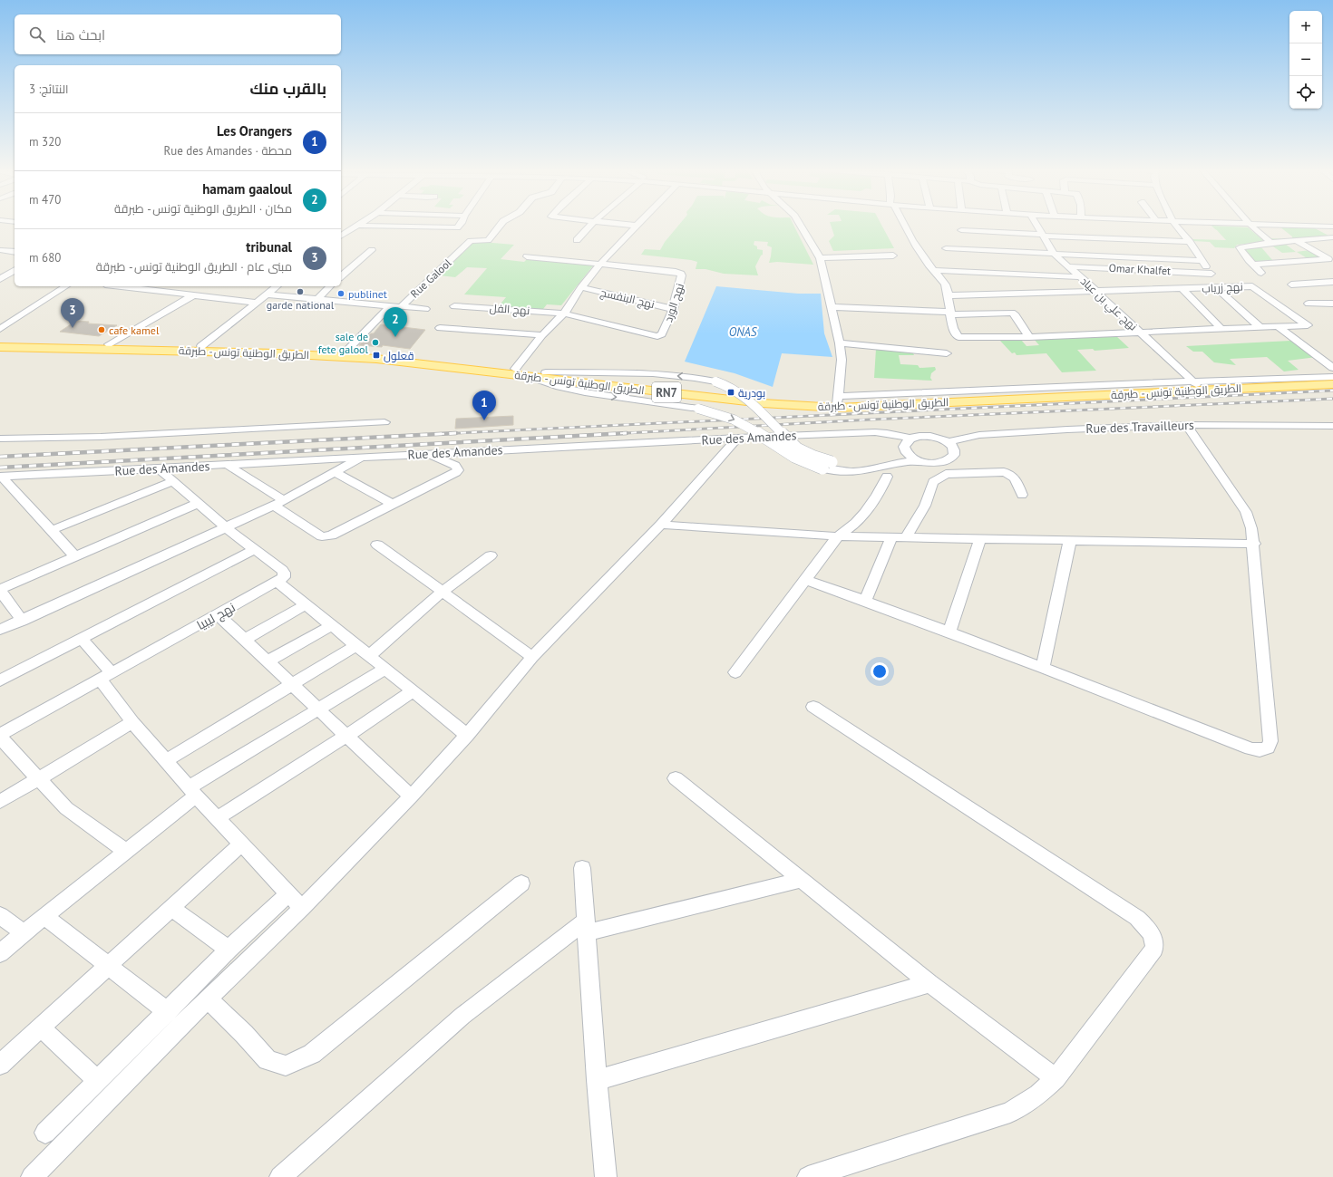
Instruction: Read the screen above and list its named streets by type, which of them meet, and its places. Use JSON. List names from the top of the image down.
{
  "streets": {
    "main road": ["الطريق الوطنية تونس - طبرقة", "RN7"],
    "street": [
      "Omar Khalfet",
      "Rue Galool",
      "نهج زرياب",
      "نهج البنفسج",
      "نهج الورد",
      "نهج علي بن عياد",
      "نهج الفل",
      "Rue des Travailleurs",
      "Rue des Amandes",
      "نهج ليبيا"
    ]
  },
  "crossings": [
    ["Omar Khalfet", "نهج علي بن عياد"],
    ["نهج زرياب", "نهج علي بن عياد"],
    ["نهج البنفسج", "نهج الورد"],
    ["نهج الورد", "نهج الفل"],
    ["نهج علي بن عياد", "الطريق الوطنية تونس - طبرقة"],
    ["Rue des Travailleurs", "Rue des Amandes"]
  ],
  "water": ["ONAS"],
  "places": {
    "other": [
      "garde national",
      "publinet",
      "cafe kamel",
      "sale de fete galool"
    ],
    "transit": ["قعلول", "بودرية"]
  },
  "page": {
    "map_buttons": ["+", "−"],
    "search": "ابحث هنا",
    "heading": ["بالقرب منك", "النتائج: 3"],
    "list": [
      {
        "mark": "1",
        "name": "Les Orangers",
        "note": "محطة · Rue des Amandes",
        "value": "320 m"
      },
      {
        "mark": "2",
        "name": "hamam gaaloul",
        "note": "مكان · الطريق الوطنية تونس - طبرقة",
        "value": "470 m"
      },
      {
        "mark": "3",
        "name": "tribunal",
        "note": "مبنى عام · الطريق الوطنية تونس - طبرقة",
        "value": "680 m"
      }
    ],
    "pins": ["3", "2", "1"]
  }
}
